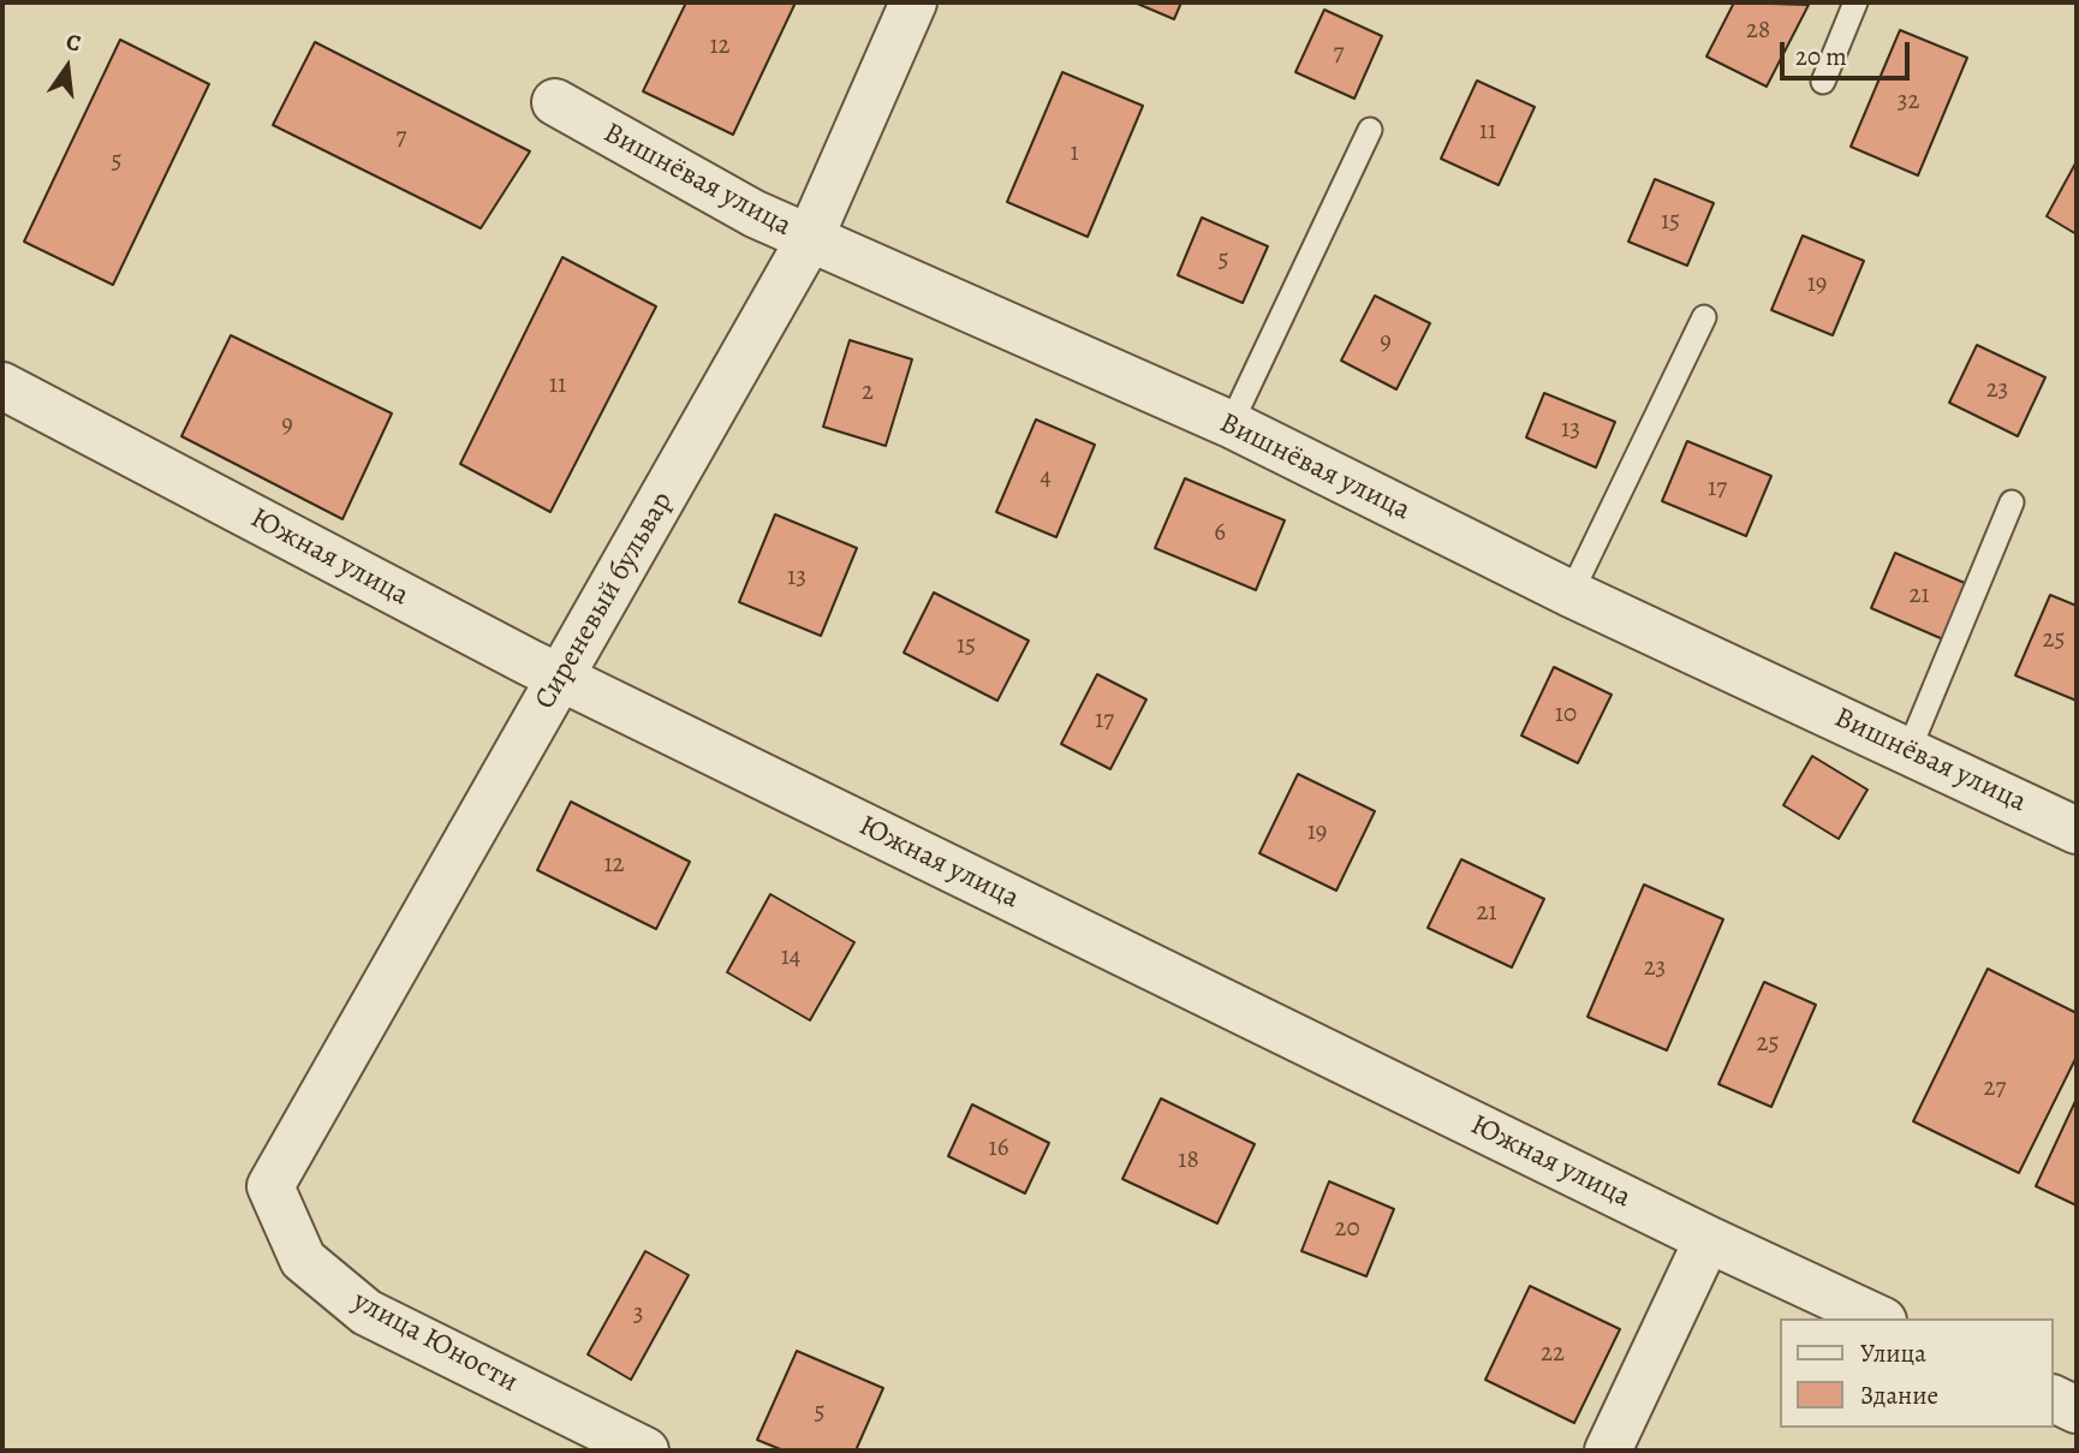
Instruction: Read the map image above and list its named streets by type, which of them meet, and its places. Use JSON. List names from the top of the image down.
{
  "streets": {
    "street": [
      "Вишнёвая улица",
      "Южная улица",
      "Сиреневый бульвар",
      "улица Юности"
    ]
  },
  "crossings": [
    ["Вишнёвая улица", "Сиреневый бульвар"],
    ["Южная улица", "Сиреневый бульвар"],
    ["Сиреневый бульвар", "улица Юности"]
  ],
  "house_numbers": [
    "28",
    "12",
    "7",
    "32",
    "11",
    "7",
    "1",
    "5",
    "15",
    "5",
    "19",
    "9",
    "11",
    "23",
    "2",
    "9",
    "13",
    "4",
    "17",
    "6",
    "13",
    "21",
    "25",
    "15",
    "10",
    "17",
    "19",
    "12",
    "21",
    "14",
    "23",
    "25",
    "27",
    "16",
    "18",
    "20",
    "3",
    "22",
    "5"
  ],
  "legend": ["Улица", "Здание"],
  "scale_bar": "20 m",
  "north": "top"
}
